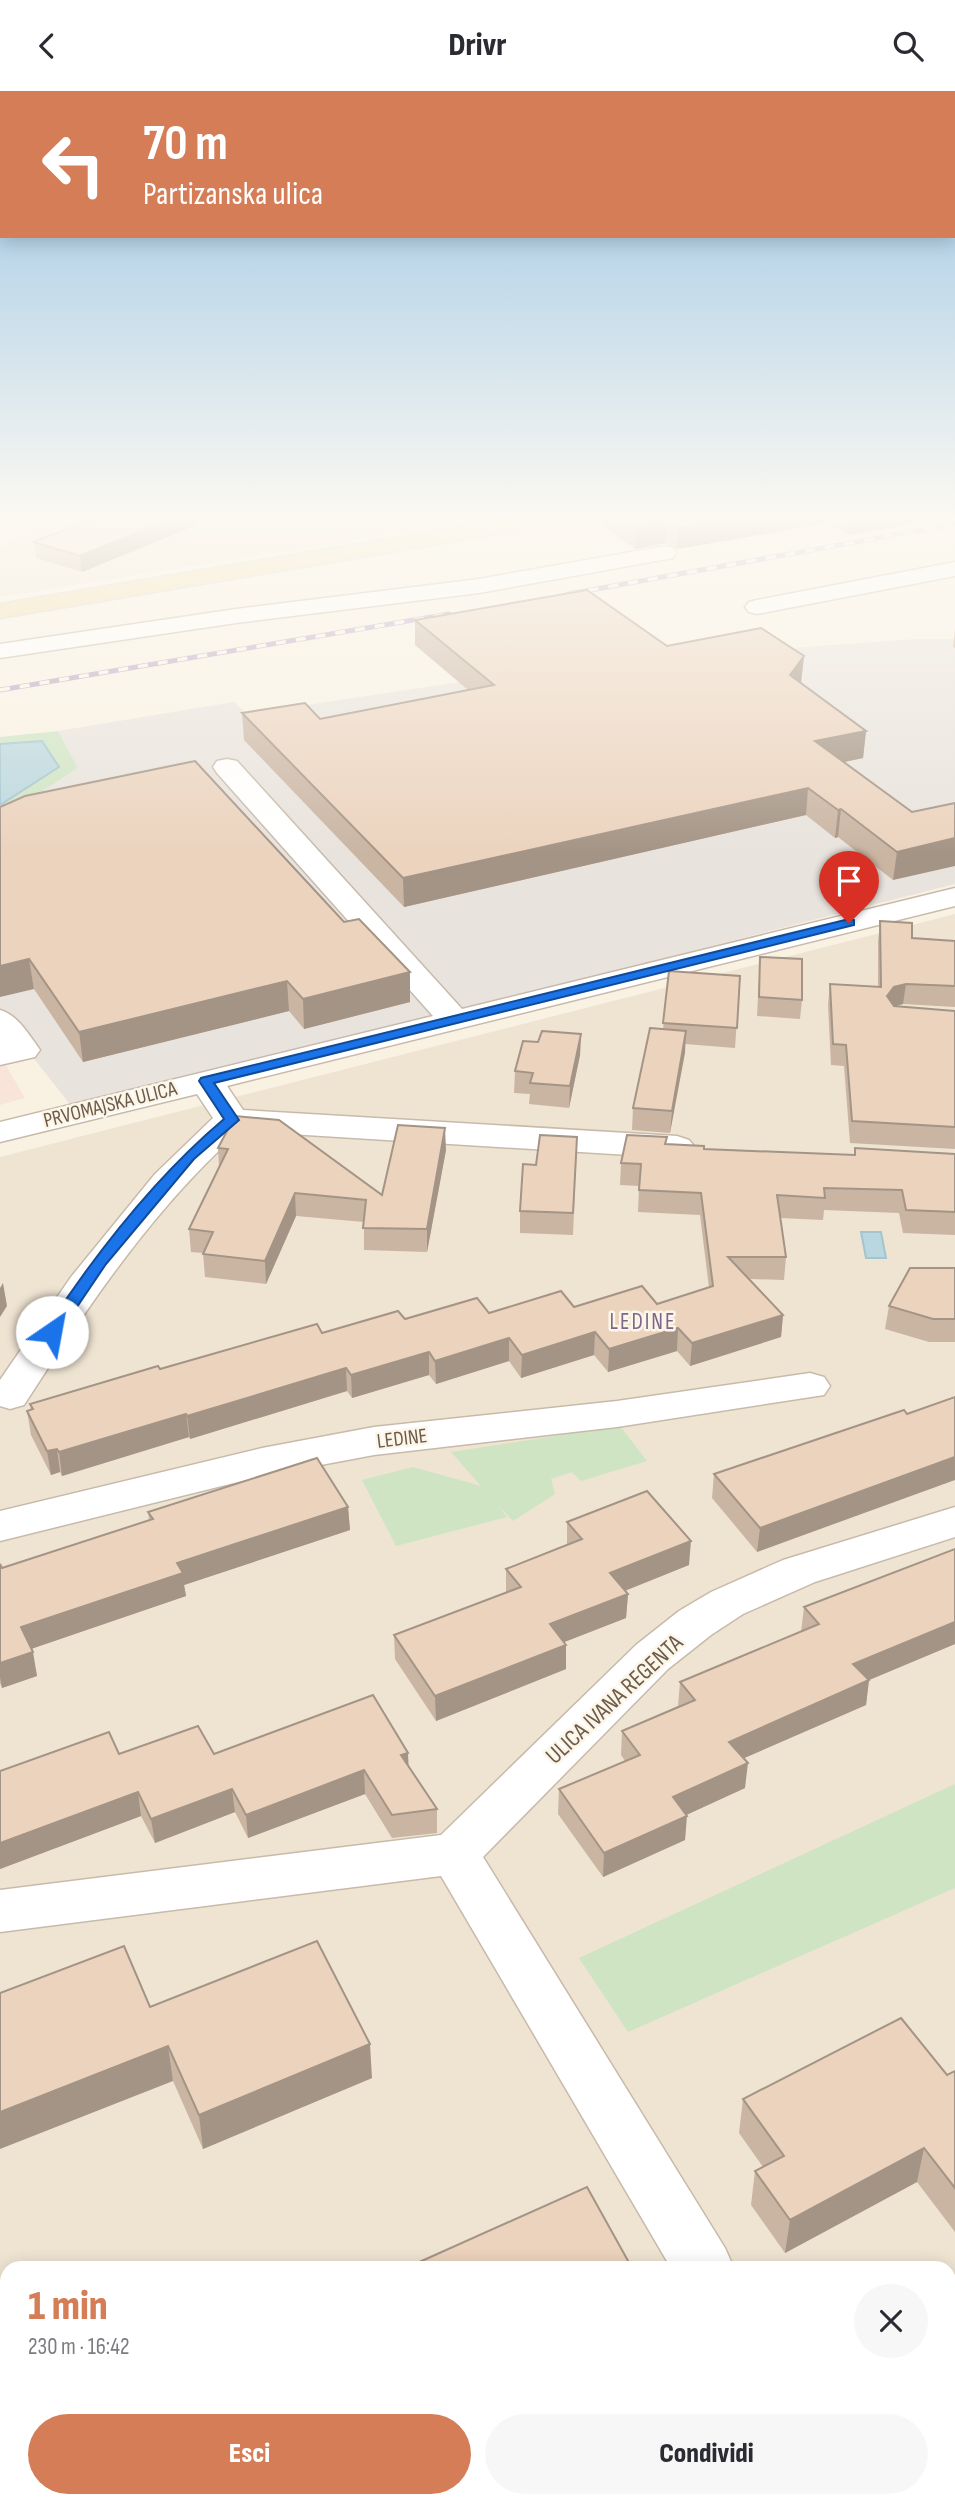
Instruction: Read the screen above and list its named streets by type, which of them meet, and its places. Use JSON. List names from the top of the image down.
{
  "streets": {
    "street": ["PRVOMAJSKA ULICA", "LEDINE", "ULICA IVANA REGENTA"]
  },
  "districts": ["LEDINE"],
  "page": {
    "header": "Drivr",
    "turn": ["70 m", "Partizanska ulica"],
    "heading": ["1 min", "230 m · 16:42"],
    "buttons": ["Esci", "Condividi"]
  }
}
